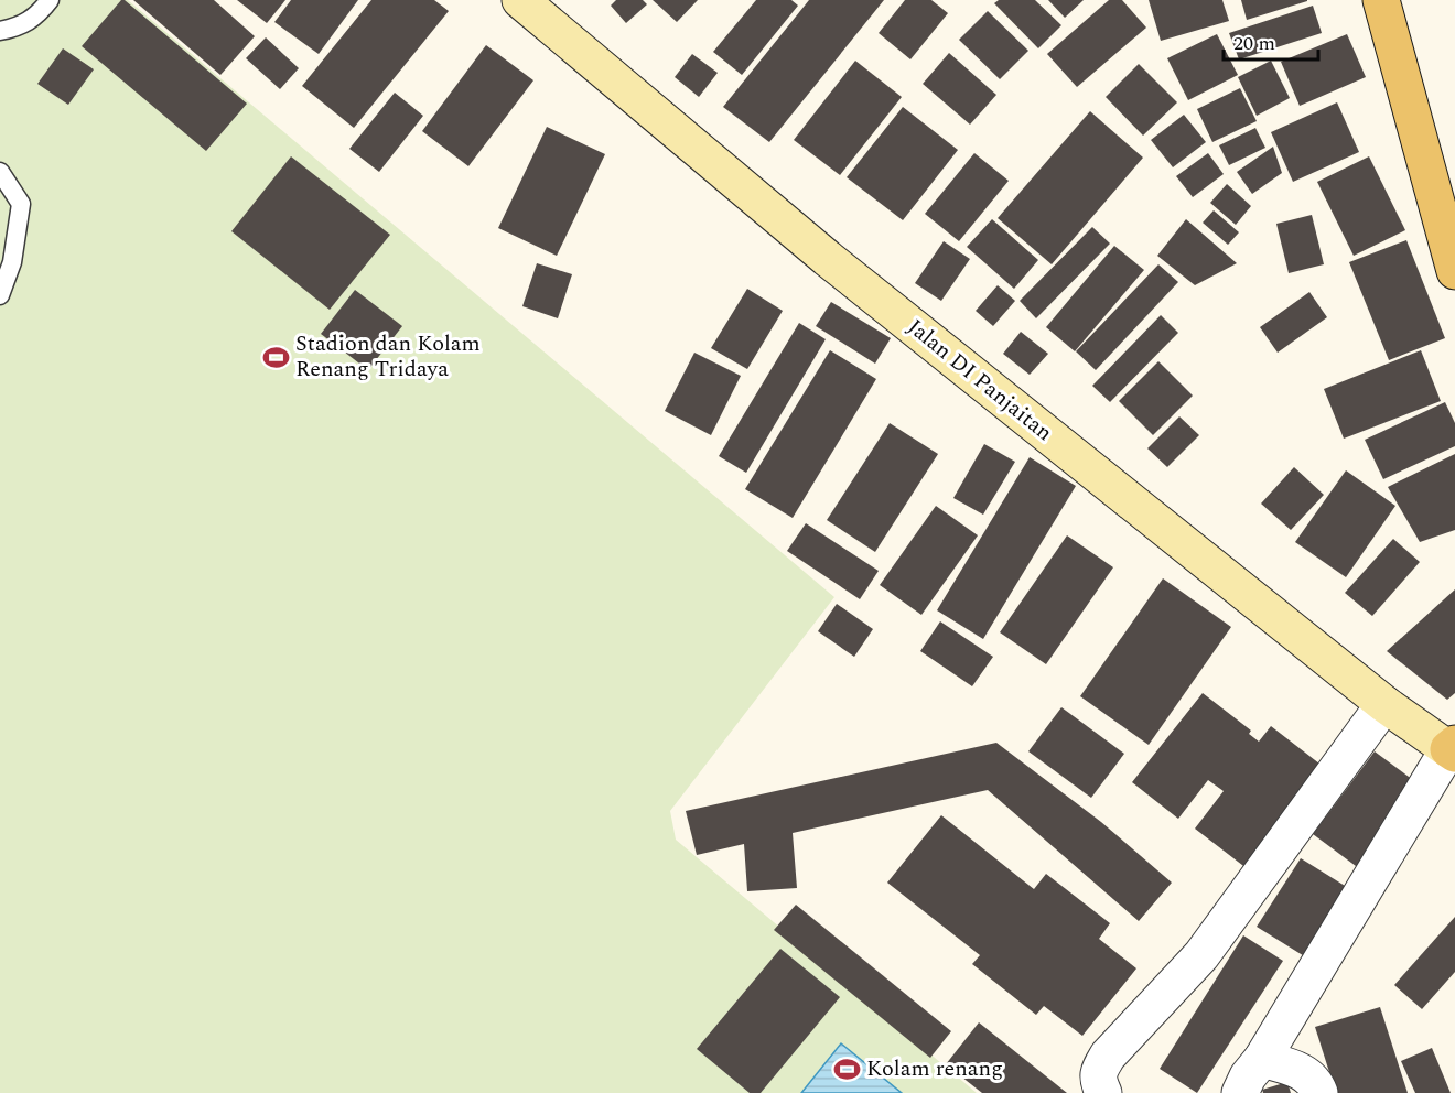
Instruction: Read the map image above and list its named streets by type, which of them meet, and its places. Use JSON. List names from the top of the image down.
{
  "streets": {
    "street": ["Jalan DI Panjaitan"]
  },
  "places": {
    "sports": ["Stadion dan Kolam Renang Tridaya", "Kolam renang"]
  },
  "scale_bar": "20 m"
}
